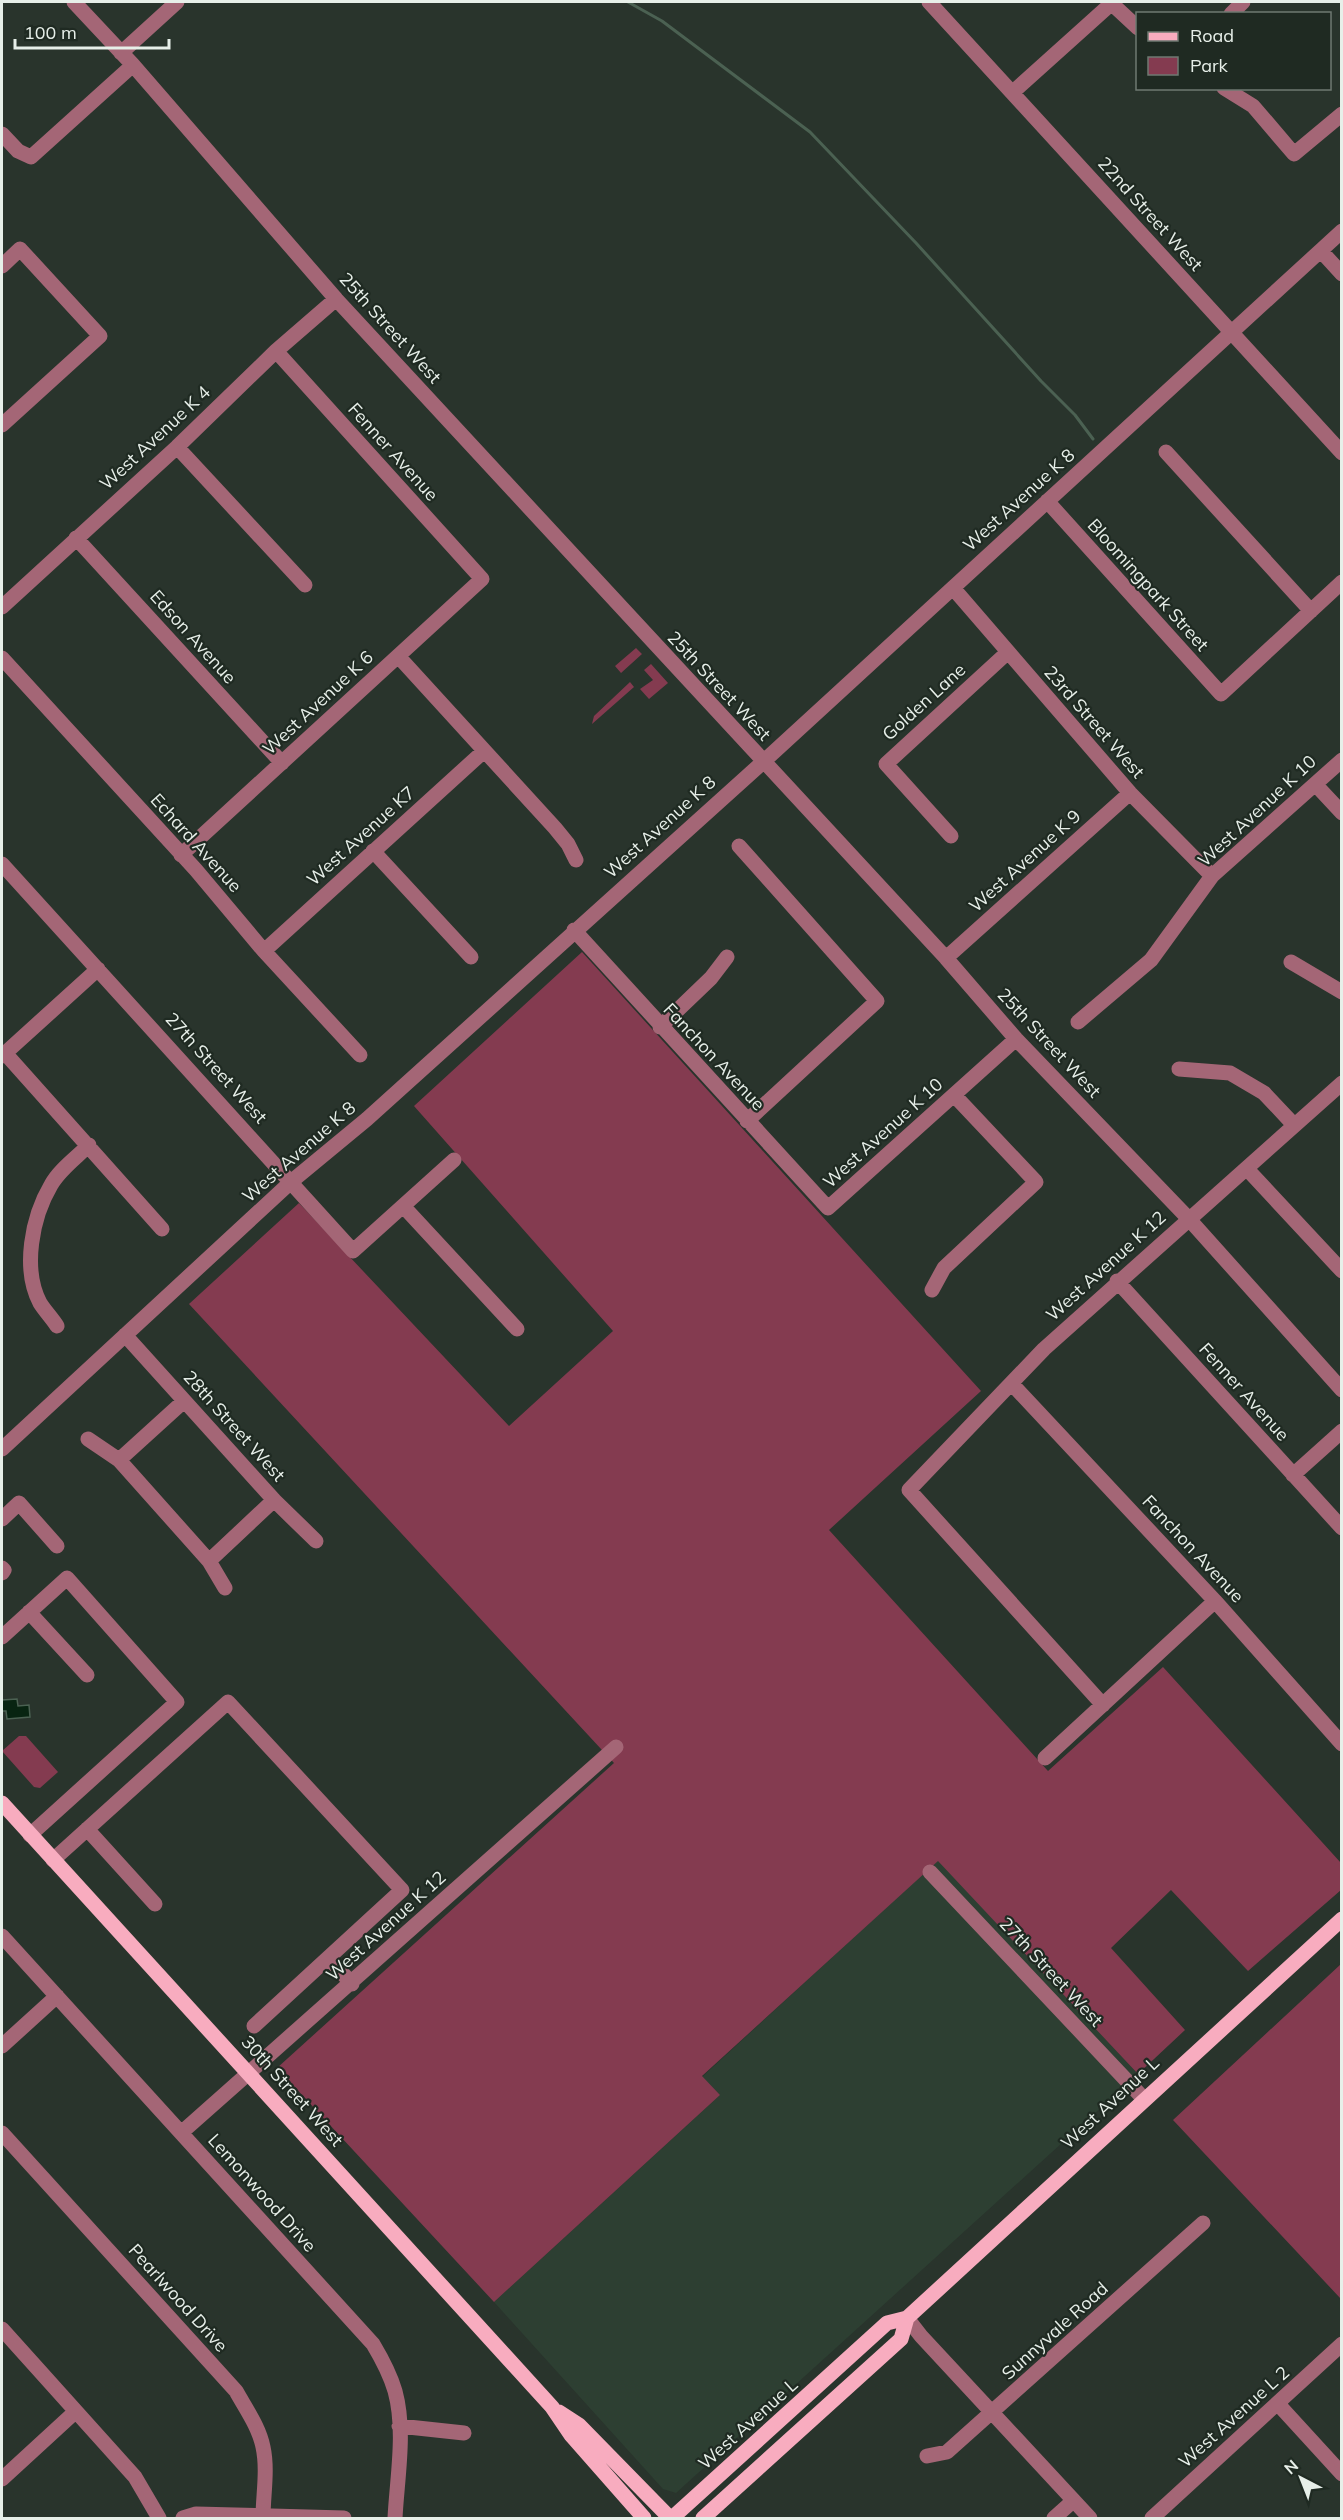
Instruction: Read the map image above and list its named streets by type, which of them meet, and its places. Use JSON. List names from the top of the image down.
{
  "streets": {
    "main road": ["30th Street West", "West Avenue L"],
    "street": [
      "22nd Street West",
      "25th Street West",
      "West Avenue K 4",
      "Fenner Avenue",
      "West Avenue K 8",
      "Bloomingpark Street",
      "Edson Avenue",
      "Golden Lane",
      "West Avenue K 6",
      "23rd Street West",
      "West Avenue K 10",
      "West Avenue K7",
      "Echard Avenue",
      "West Avenue K 9",
      "Fanchon Avenue",
      "27th Street West",
      "West Avenue K 12",
      "28th Street West",
      "Lemonwood Drive",
      "Pearlwood Drive",
      "Sunnyvale Road",
      "West Avenue L 2"
    ]
  },
  "crossings": [
    ["22nd Street West", "West Avenue K 8"],
    ["25th Street West", "West Avenue K 4"],
    ["25th Street West", "West Avenue K 8"],
    ["25th Street West", "West Avenue K 10"],
    ["25th Street West", "West Avenue K 9"],
    ["25th Street West", "West Avenue K 12"],
    ["West Avenue K 4", "Fenner Avenue"],
    ["West Avenue K 4", "Edson Avenue"],
    ["Fenner Avenue", "West Avenue K 6"],
    ["Fenner Avenue", "West Avenue K 12"],
    ["West Avenue K 8", "Bloomingpark Street"],
    ["West Avenue K 8", "23rd Street West"],
    ["West Avenue K 8", "Fanchon Avenue"],
    ["West Avenue K 8", "27th Street West"],
    ["West Avenue K 8", "28th Street West"],
    ["Edson Avenue", "West Avenue K 6"],
    ["Golden Lane", "23rd Street West"],
    ["West Avenue K 6", "Echard Avenue"],
    ["23rd Street West", "West Avenue K 10"],
    ["23rd Street West", "West Avenue K 9"],
    ["West Avenue K 10", "Fanchon Avenue"],
    ["West Avenue K7", "Echard Avenue"],
    ["Fanchon Avenue", "West Avenue K 12"],
    ["27th Street West", "West Avenue L"],
    ["West Avenue K 12", "30th Street West"],
    ["West Avenue K 12", "Lemonwood Drive"],
    ["30th Street West", "West Avenue L"]
  ],
  "legend": ["Road", "Park"],
  "scale_bar": "100 m",
  "north": "top left"
}
